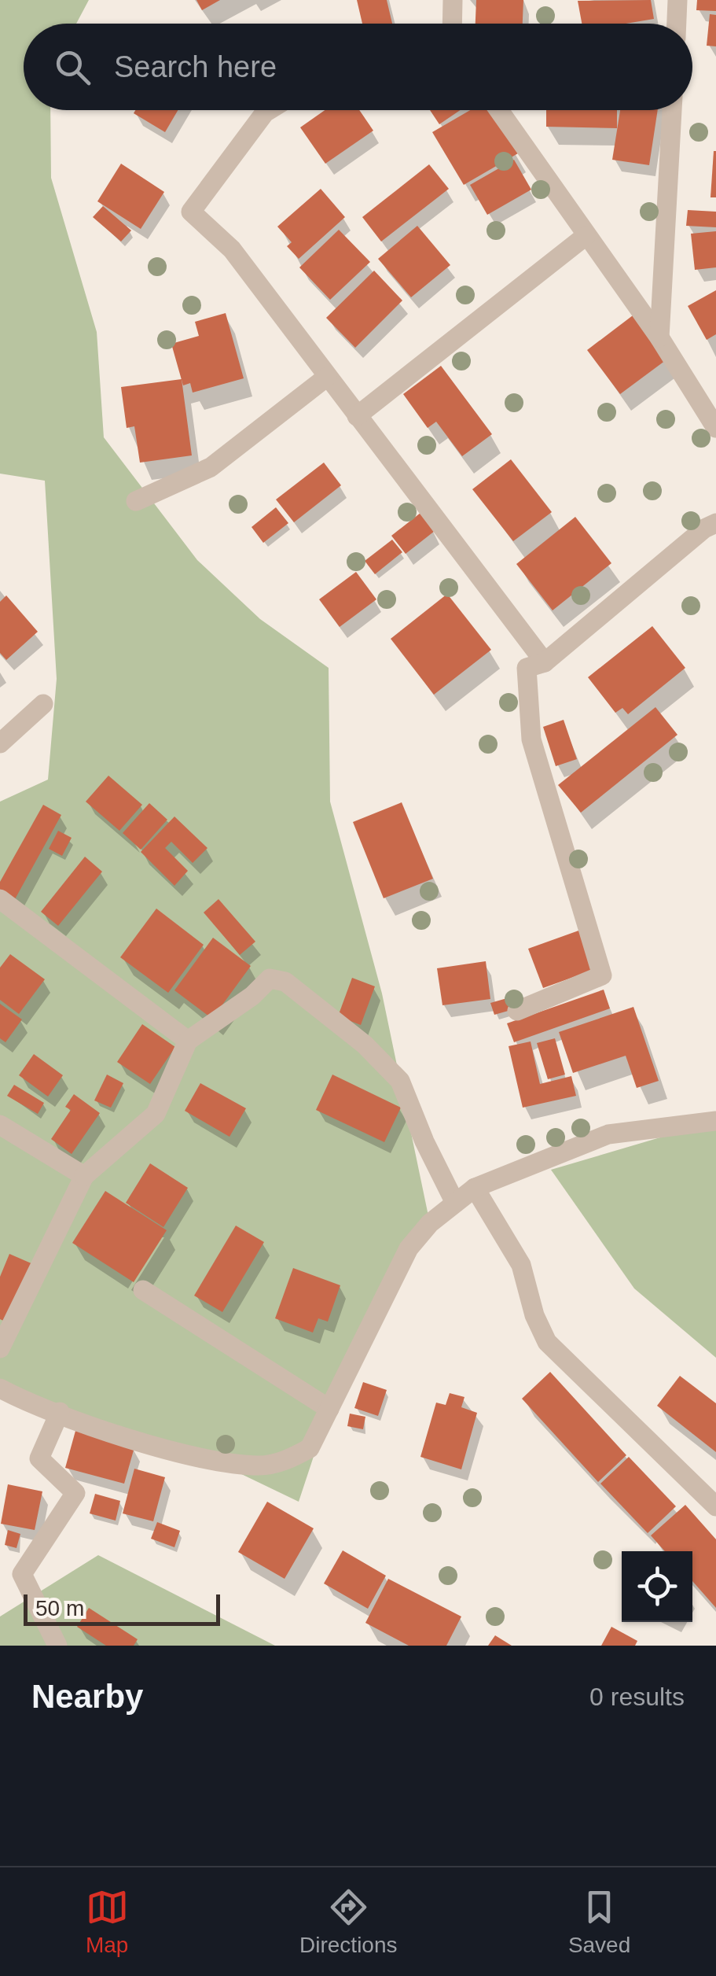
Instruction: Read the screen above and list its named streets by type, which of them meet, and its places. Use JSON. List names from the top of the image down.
{
  "scale_bar": "50 m",
  "page": {
    "search": "Search here",
    "scale": "50 m",
    "heading": ["Nearby", "0 results"],
    "nav": ["Map", "Directions", "Saved"]
  }
}
